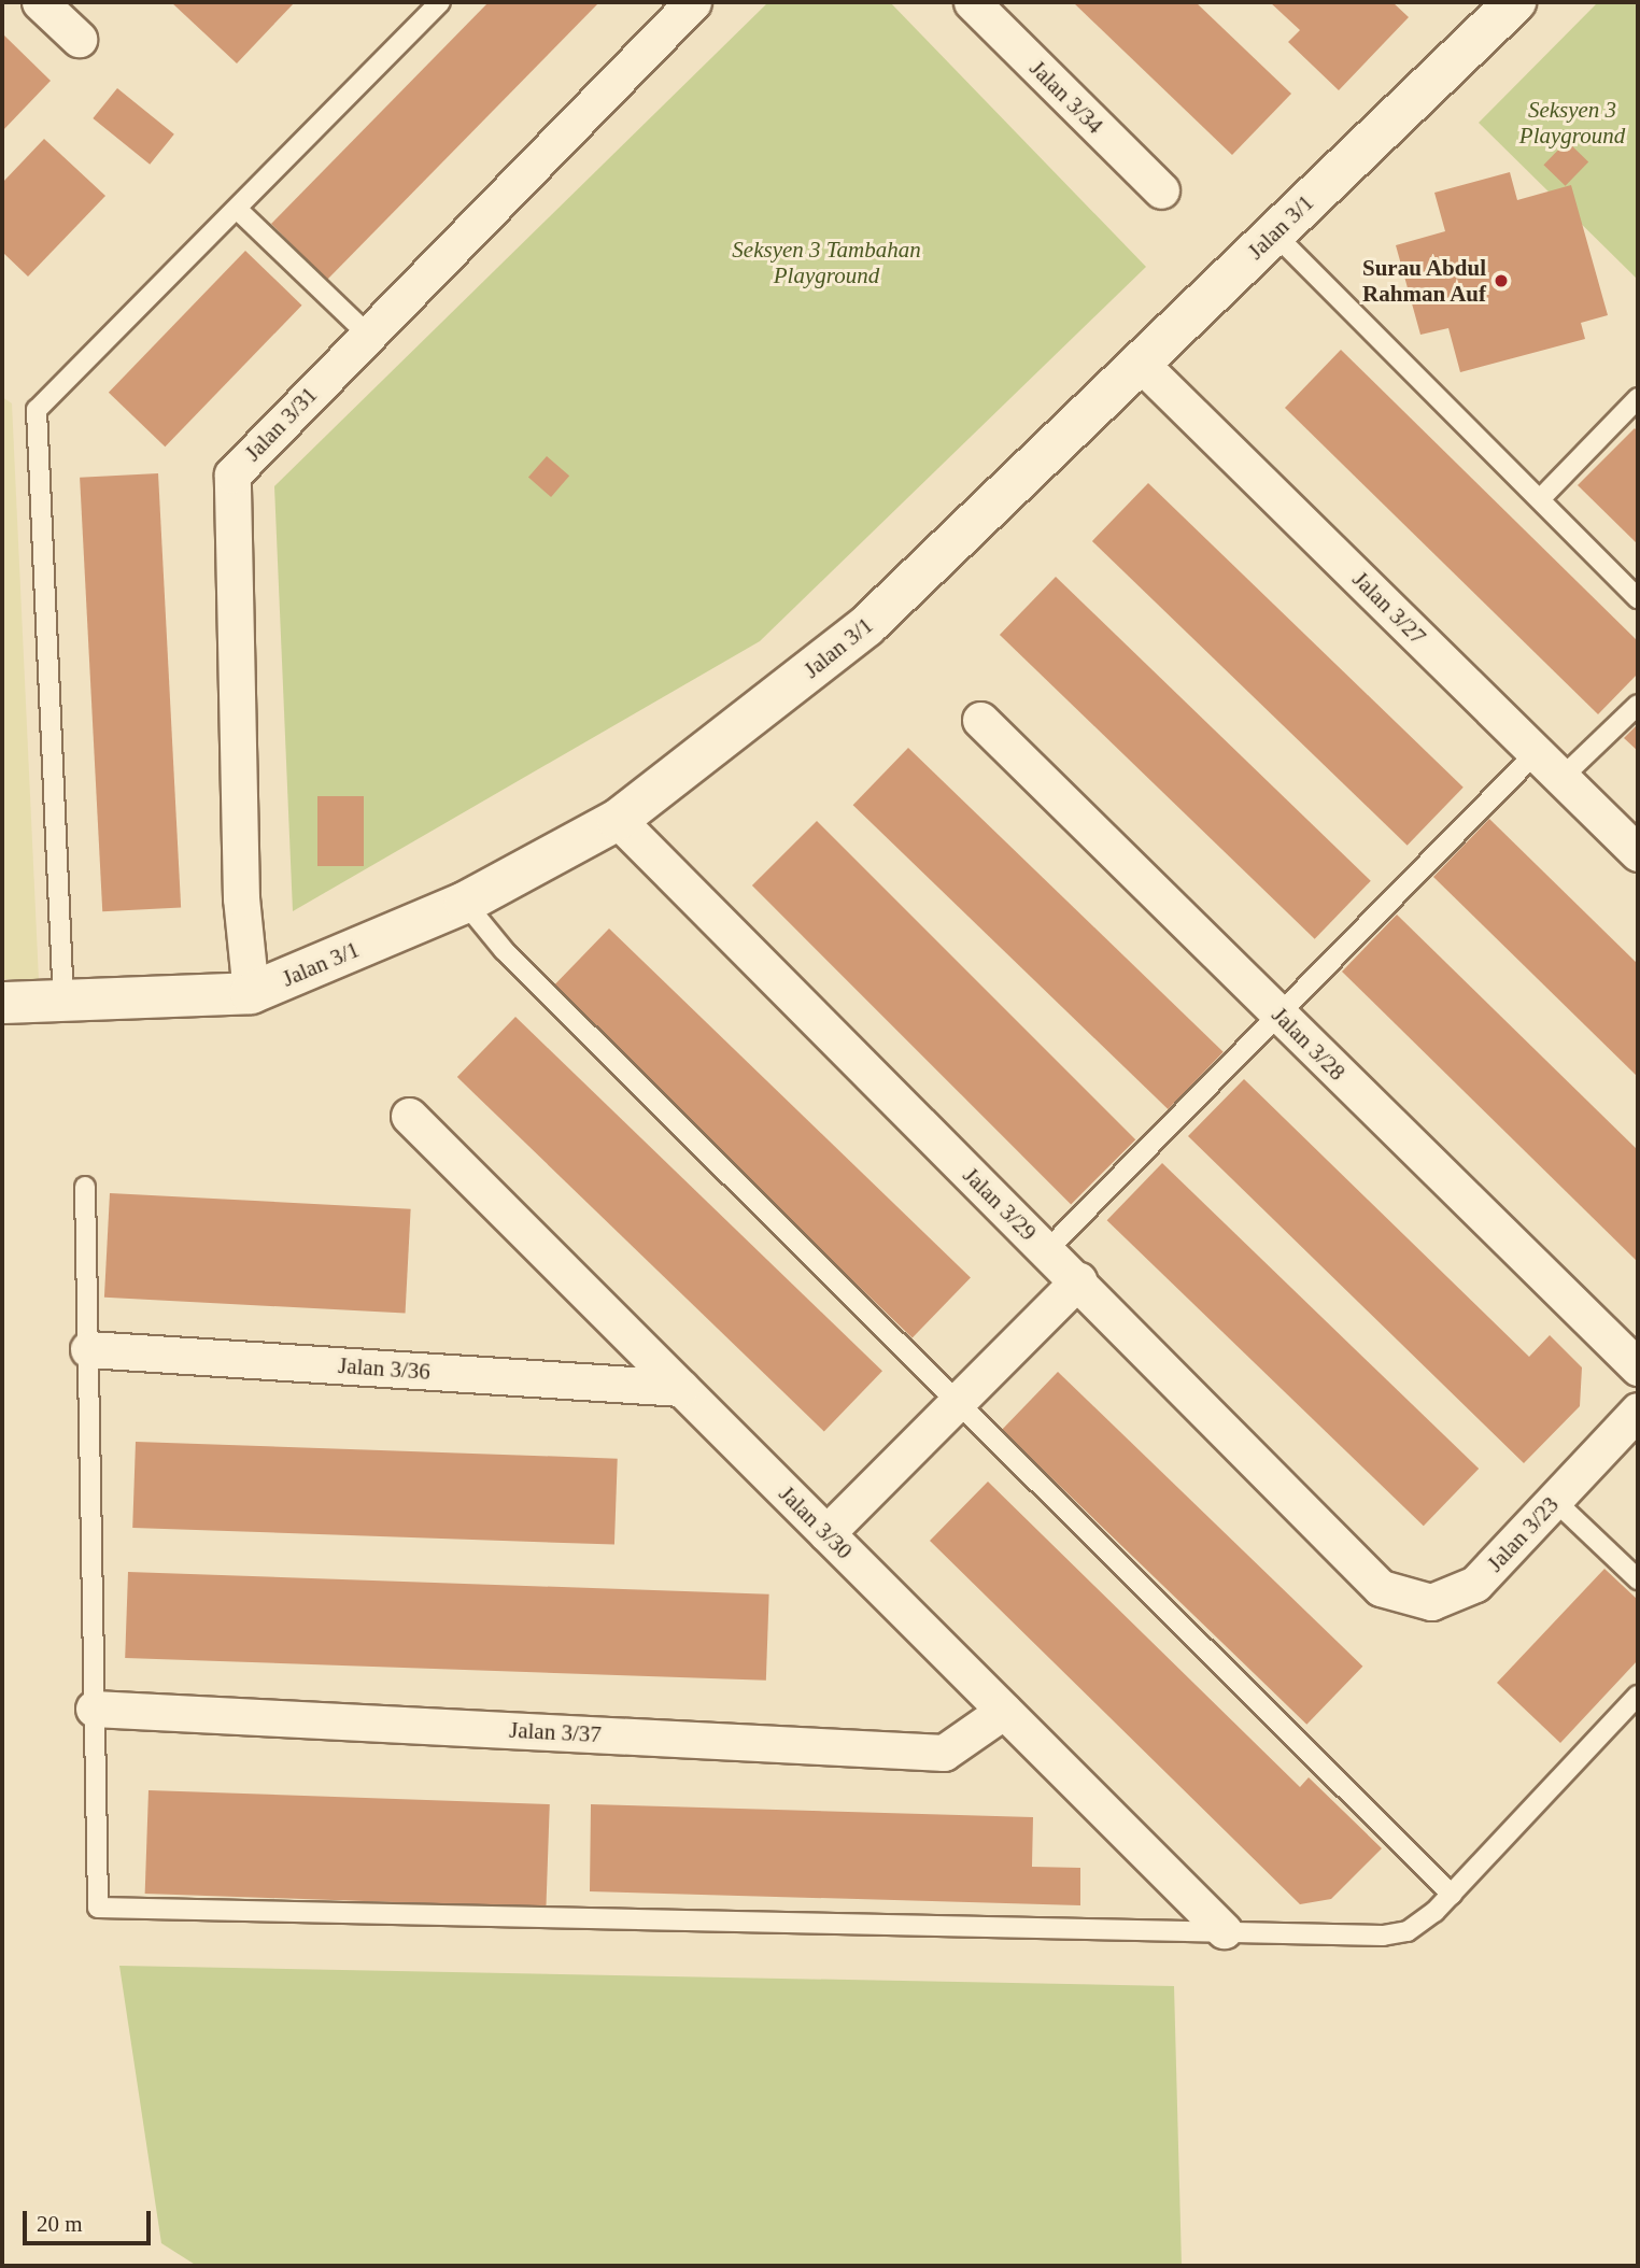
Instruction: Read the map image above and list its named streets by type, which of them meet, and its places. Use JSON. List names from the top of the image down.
{
  "streets": {
    "street": [
      "Jalan 3/34",
      "Jalan 3/1",
      "Jalan 3/31",
      "Jalan 3/27",
      "Jalan 3/28",
      "Jalan 3/29",
      "Jalan 3/36",
      "Jalan 3/30",
      "Jalan 3/23",
      "Jalan 3/37"
    ]
  },
  "crossings": [
    ["Jalan 3/1", "Jalan 3/31"],
    ["Jalan 3/1", "Jalan 3/27"],
    ["Jalan 3/1", "Jalan 3/29"],
    ["Jalan 3/29", "Jalan 3/23"],
    ["Jalan 3/36", "Jalan 3/30"],
    ["Jalan 3/30", "Jalan 3/37"]
  ],
  "parks": ["Seksyen 3 Playground", "Seksyen 3 Tambahan Playground"],
  "places": ["Surau Abdul Rahman Auf"],
  "scale_bar": "20 m"
}
